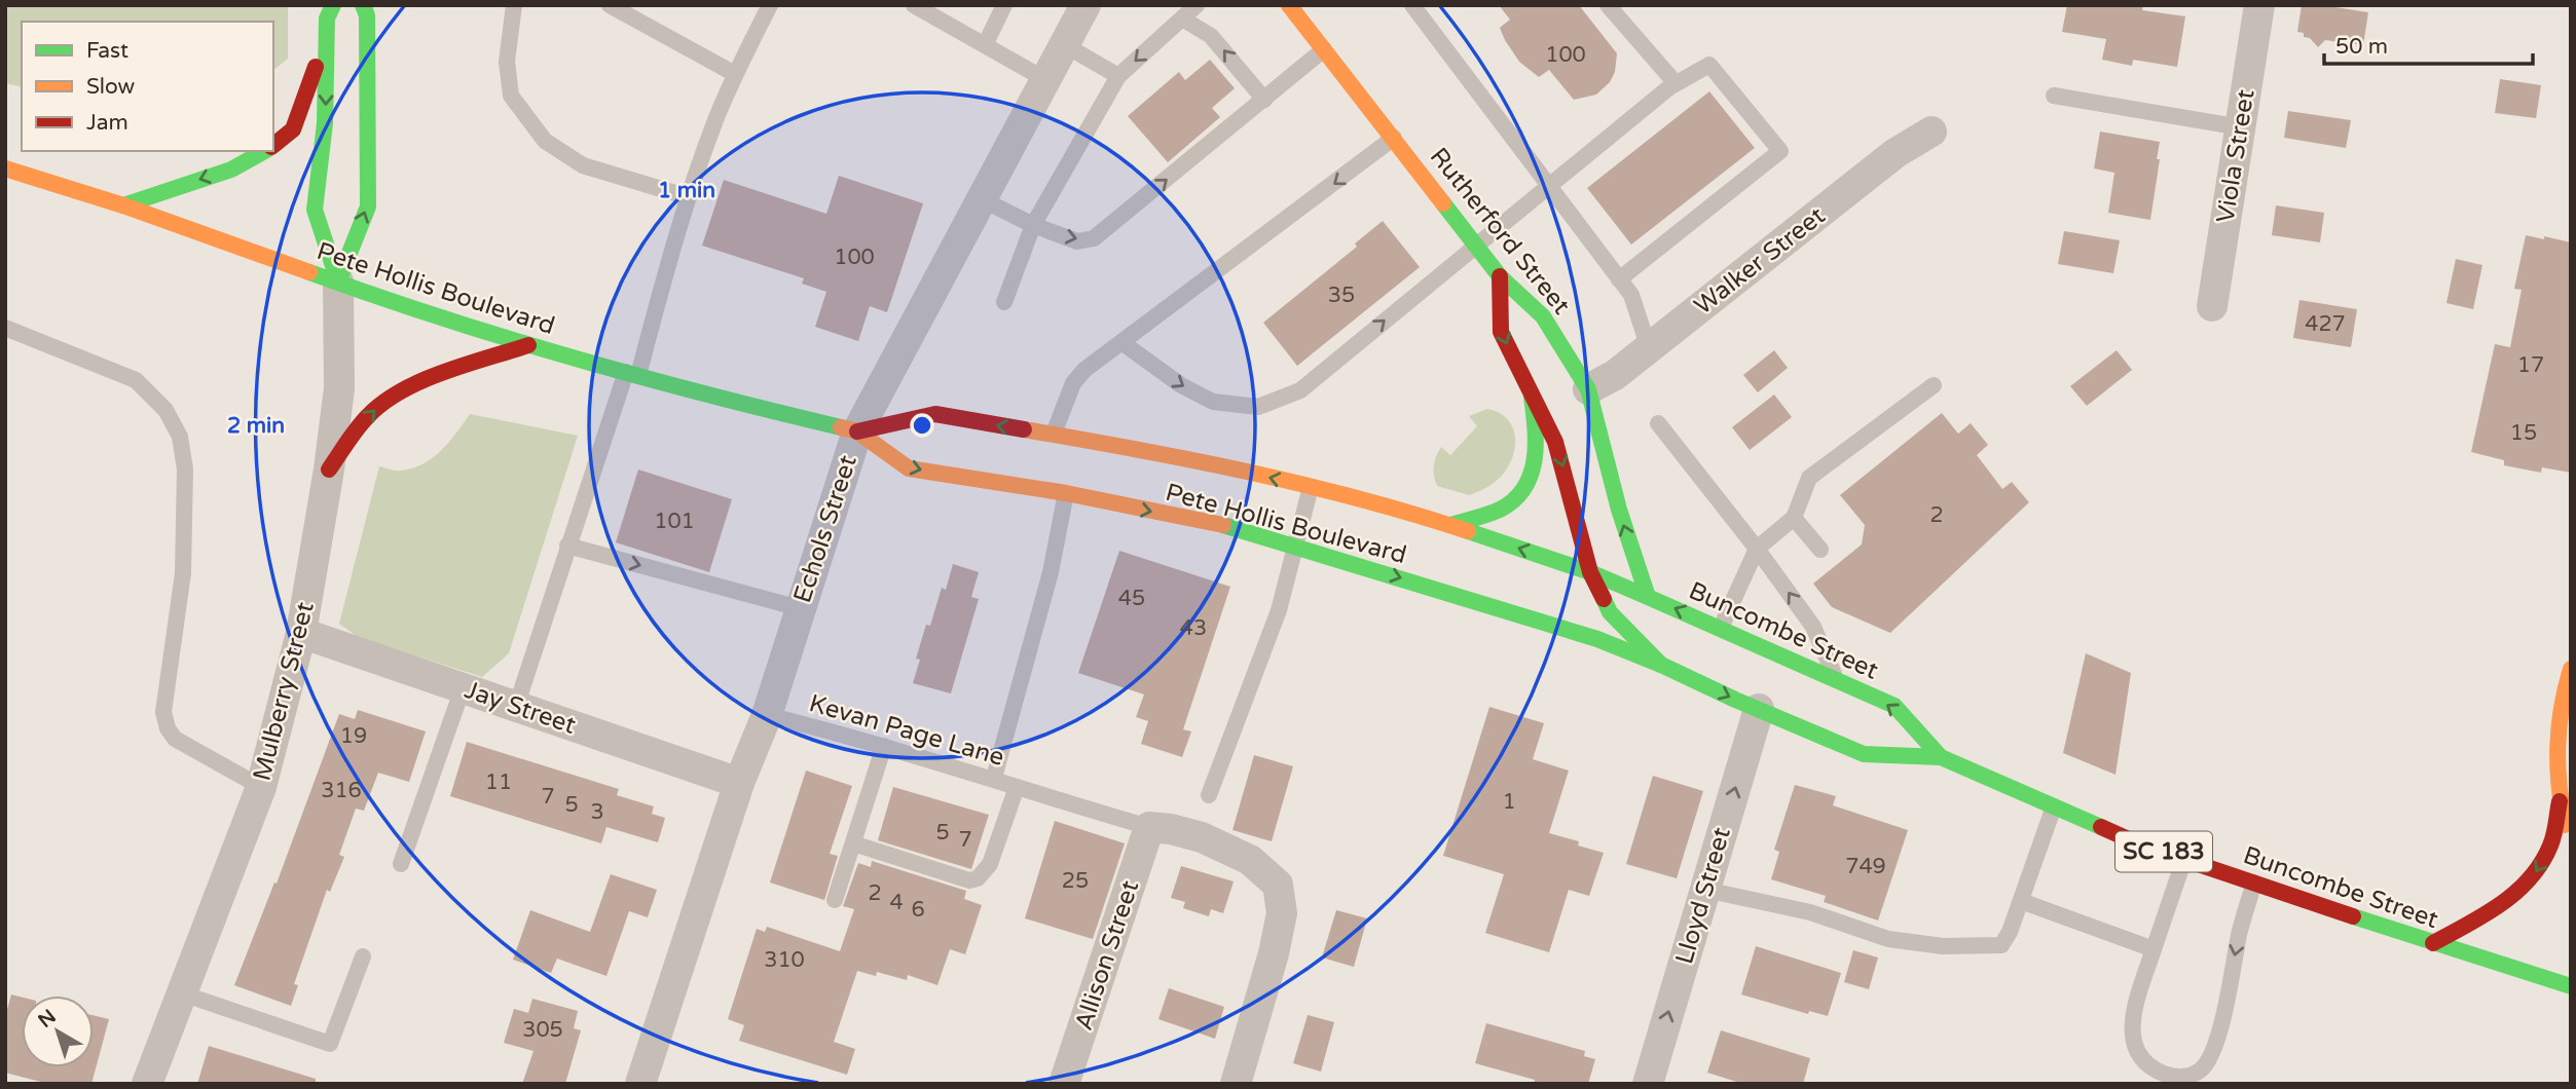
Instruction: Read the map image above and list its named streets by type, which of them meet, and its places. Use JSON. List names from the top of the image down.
{
  "streets": {
    "main road": [
      "Rutherford Street",
      "Pete Hollis Boulevard",
      "Buncombe Street",
      "SC 183"
    ],
    "street": [
      "Viola Street",
      "Walker Street",
      "Echols Street",
      "Mulberry Street",
      "Jay Street",
      "Lloyd Street",
      "Allison Street"
    ],
    "lane": ["Kevan Page Lane"]
  },
  "crossings": [
    ["Rutherford Street", "Walker Street"],
    ["Rutherford Street", "Buncombe Street"],
    ["Pete Hollis Boulevard", "Echols Street"],
    ["Pete Hollis Boulevard", "Buncombe Street"],
    ["Pete Hollis Boulevard", "Mulberry Street"],
    ["Echols Street", "Jay Street"],
    ["Echols Street", "Kevan Page Lane"],
    ["Buncombe Street", "Lloyd Street"],
    ["Mulberry Street", "Jay Street"],
    ["Kevan Page Lane", "Allison Street"]
  ],
  "one_way": ["Lloyd Street"],
  "house_numbers": [
    "100",
    "100",
    "35",
    "427",
    "17",
    "15",
    "2",
    "101",
    "45",
    "43",
    "19",
    "11",
    "316",
    "7",
    "1",
    "5",
    "3",
    "5",
    "7",
    "749",
    "25",
    "2",
    "4",
    "6",
    "310",
    "305"
  ],
  "legend": ["Fast", "Slow", "Jam"],
  "scale_bar": "50 m",
  "north": "top left",
  "rings": ["1 min", "2 min"]
}
